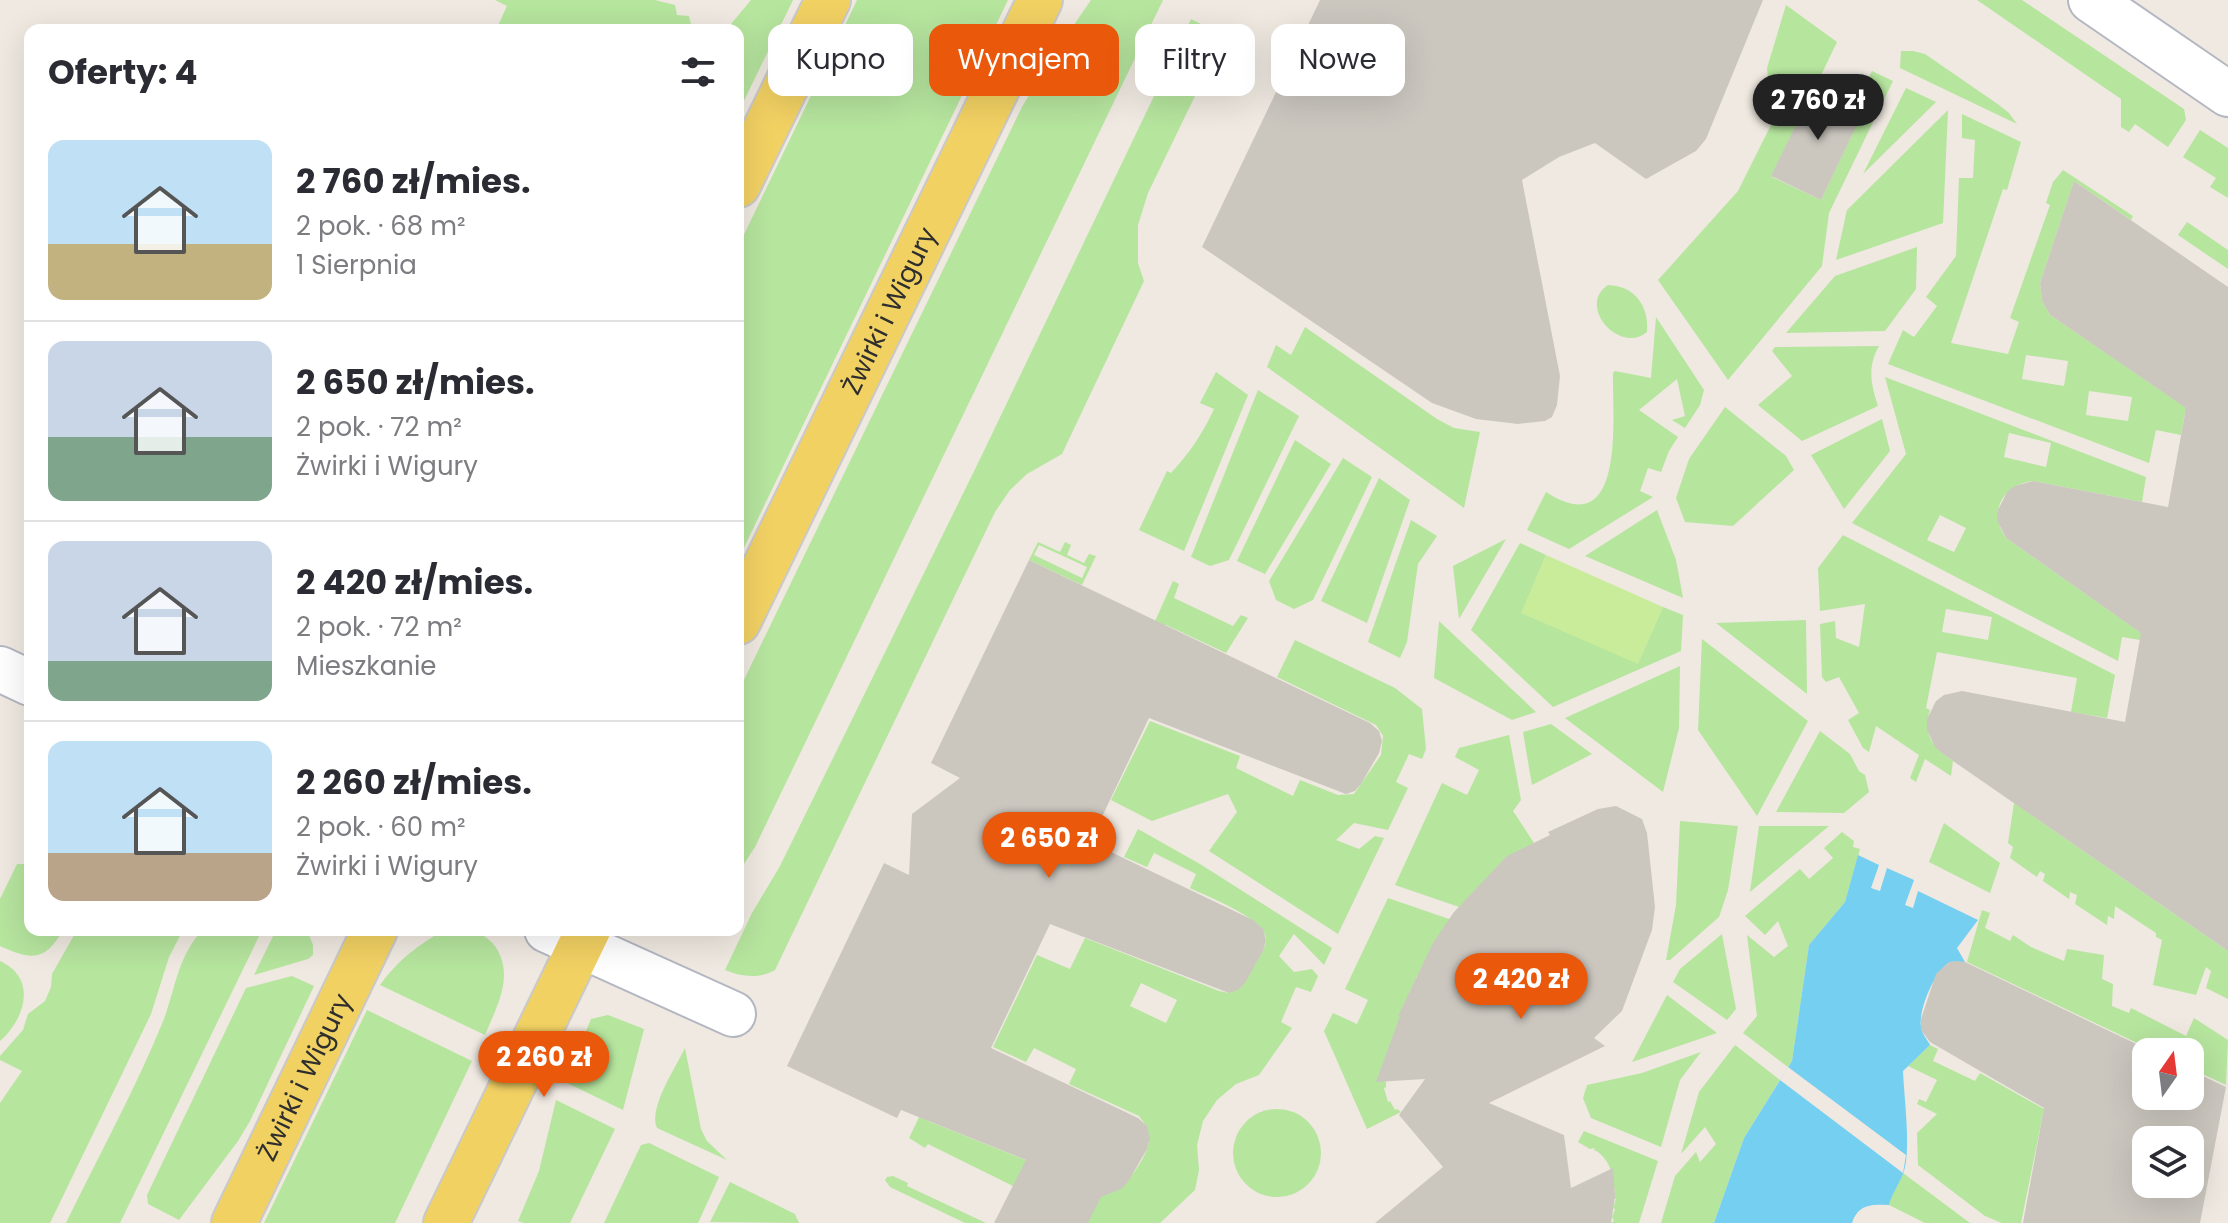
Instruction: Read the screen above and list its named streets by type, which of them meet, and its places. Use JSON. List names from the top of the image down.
{
  "streets": {
    "main road": ["Żwirki i Wigury"]
  },
  "north": "top",
  "page": {
    "chip": [
      "Kupno",
      "Wynajem",
      "Filtry",
      "Nowe"
    ],
    "heading": "Oferty: 4",
    "price": [
      "2 760 zł",
      "2 650 zł",
      "2 420 zł",
      "2 260 zł"
    ],
    "list": [
      {
        "name": "2 760 zł/mies.",
        "note": "2 pok. · 68 m² · 1 Sierpnia"
      },
      {
        "name": "2 650 zł/mies.",
        "note": "2 pok. · 72 m² · Żwirki i Wigury"
      },
      {
        "name": "2 420 zł/mies.",
        "note": "2 pok. · 72 m² · Mieszkanie"
      },
      {
        "name": "2 260 zł/mies.",
        "note": "2 pok. · 60 m² · Żwirki i Wigury"
      }
    ]
  }
}
